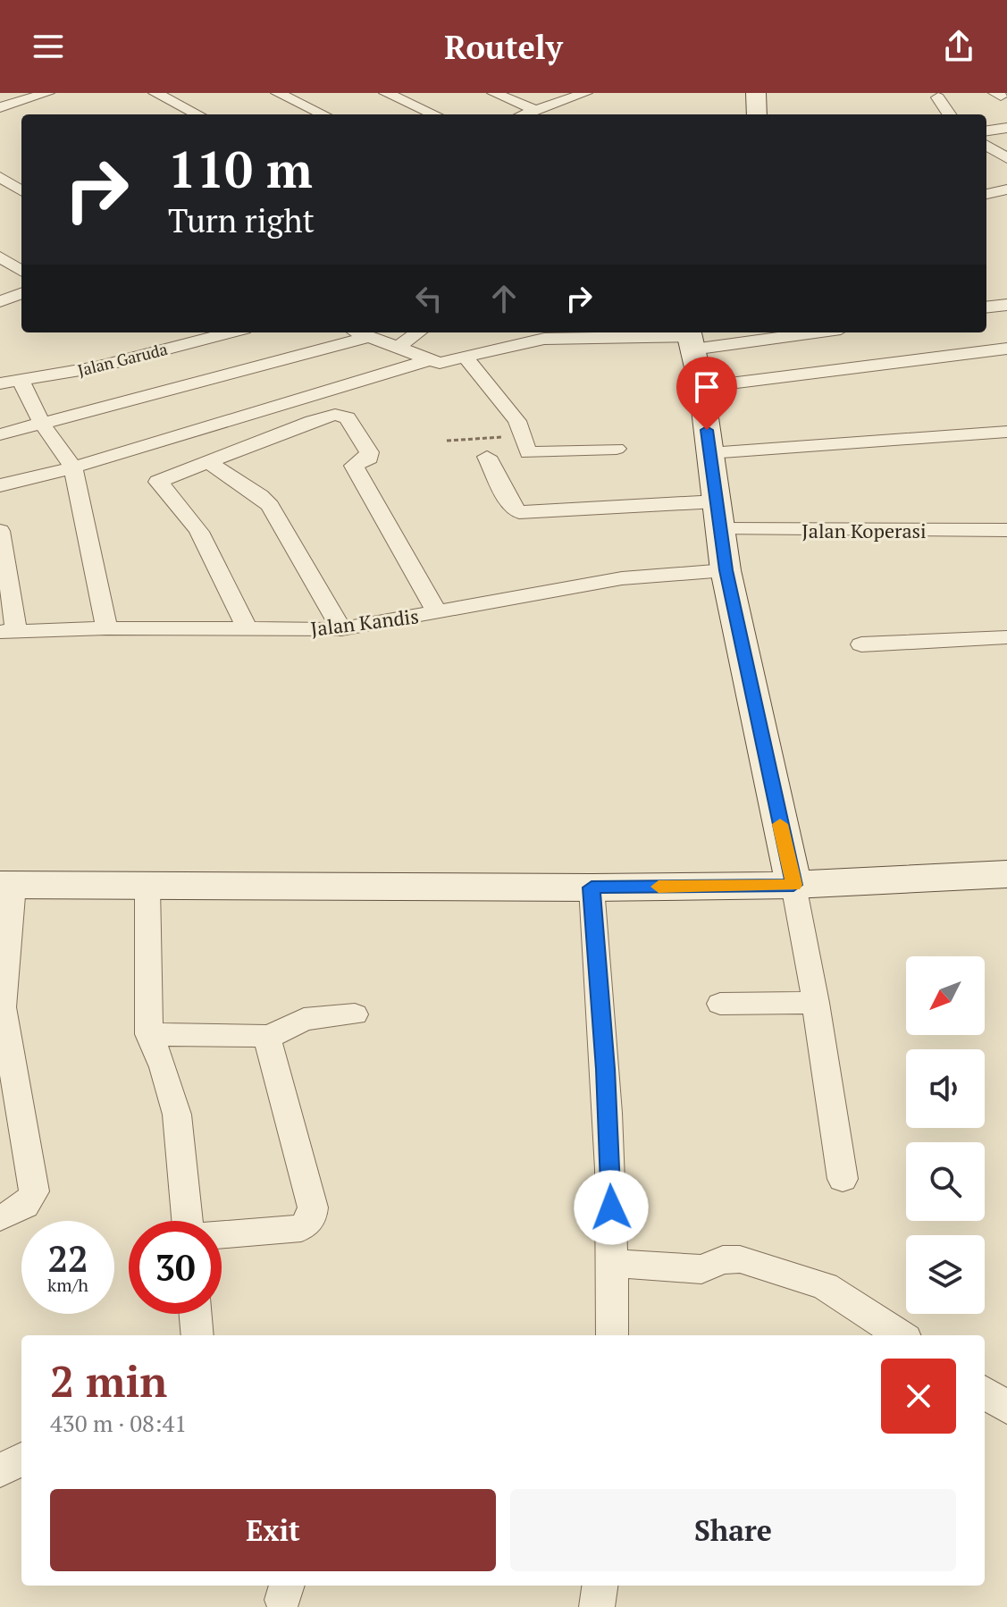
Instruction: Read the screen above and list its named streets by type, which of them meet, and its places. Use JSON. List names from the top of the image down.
{
  "streets": {
    "street": ["Jalan Garuda", "Jalan Koperasi", "Jalan Kandis"]
  },
  "north": "bottom left",
  "page": {
    "header": "Routely",
    "turn": ["110 m", "Turn right"],
    "speed": "22 km/h",
    "limit": "30",
    "heading": ["2 min", "430 m · 08:41"],
    "buttons": ["Exit", "Share"]
  }
}
